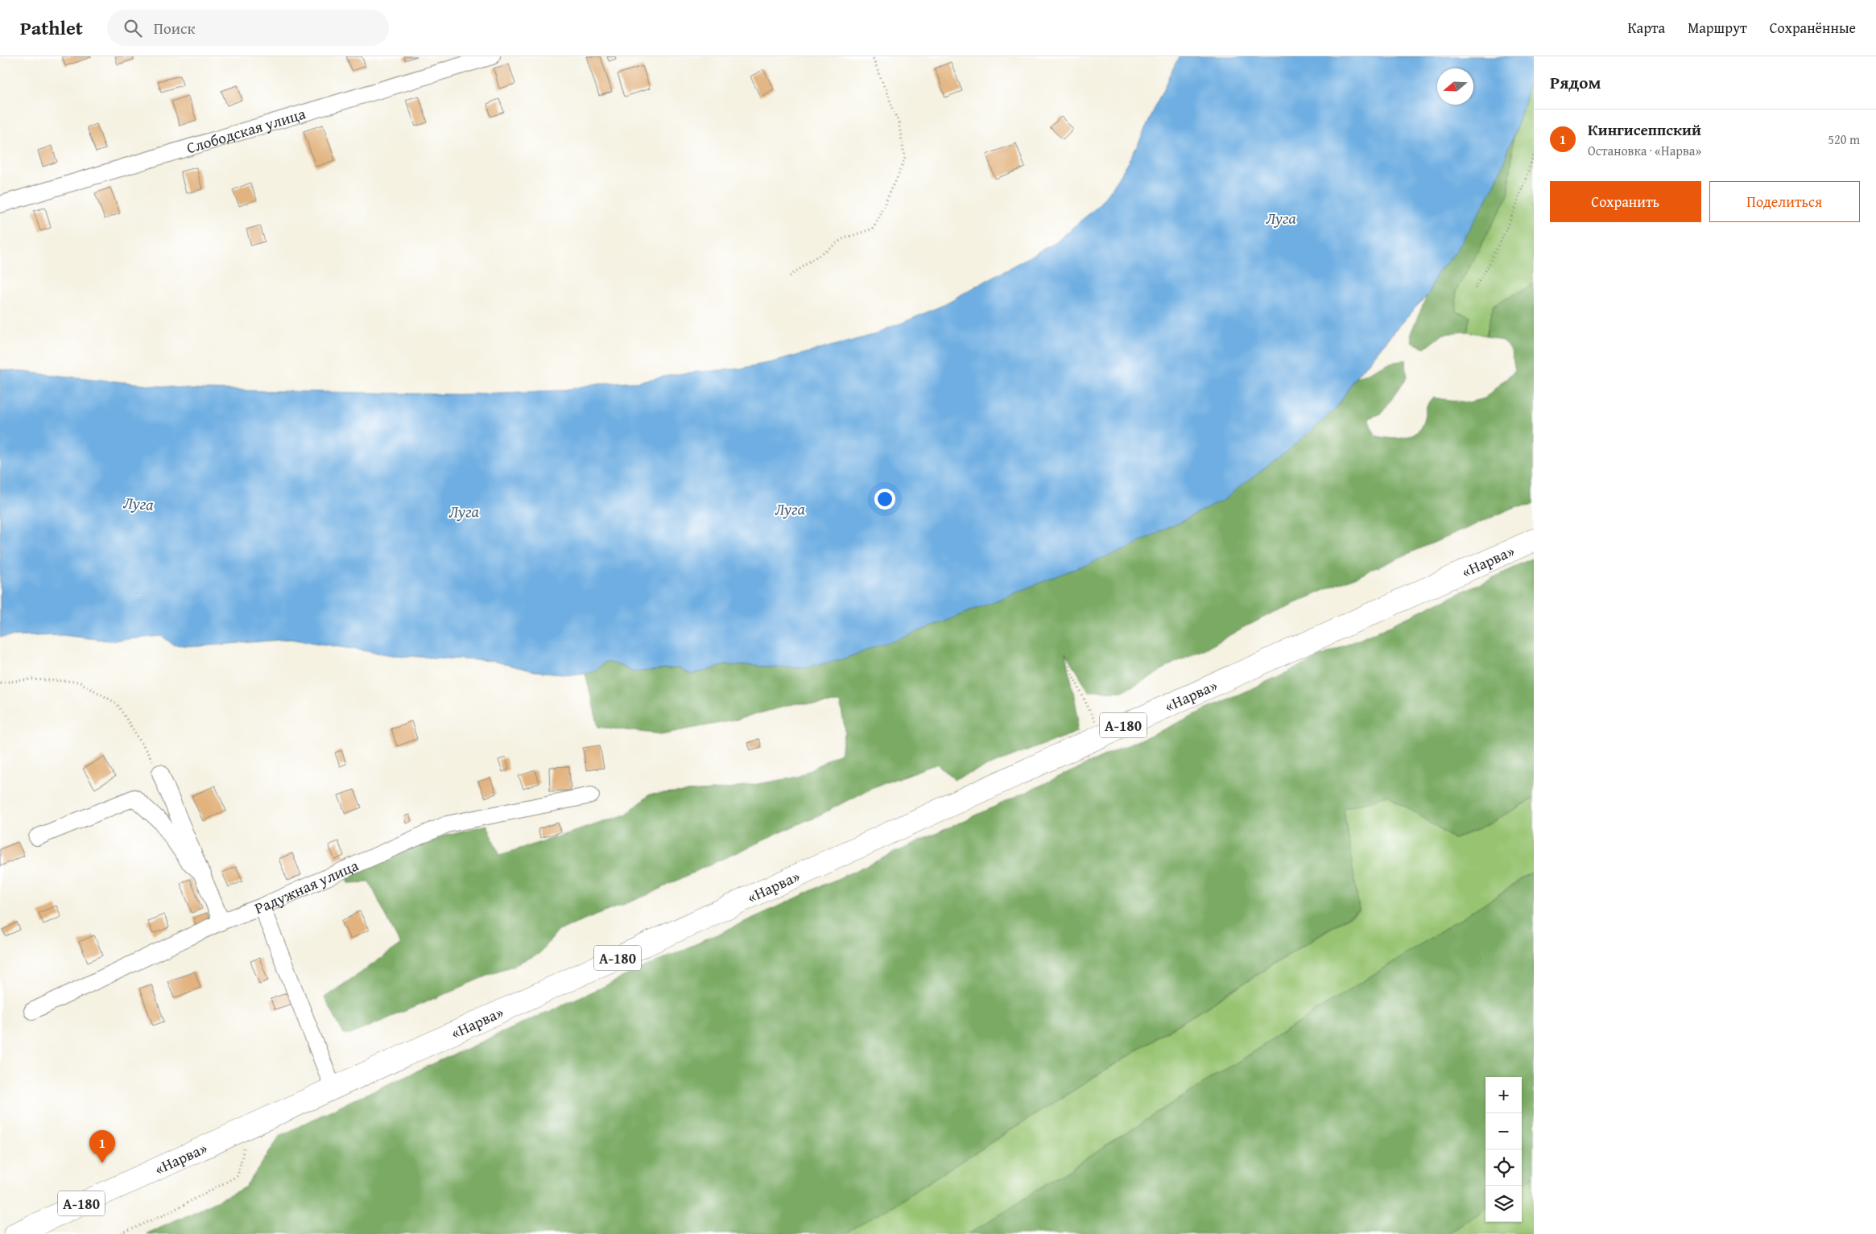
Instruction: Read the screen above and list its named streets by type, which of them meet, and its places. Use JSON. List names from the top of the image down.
{
  "streets": {
    "highway": ["«Нарва»", "А-180"],
    "street": ["Слободская улица", "Радужная улица"]
  },
  "water": ["Луга"],
  "north": "left",
  "page": {
    "header": "Pathlet",
    "search": "Поиск",
    "nav": ["Карта", "Маршрут", "Сохранённые"],
    "heading": "Рядом",
    "list": [
      {
        "mark": "1",
        "name": "Кингисеппский",
        "note": "Остановка · «Нарва»",
        "value": "520 m"
      }
    ],
    "buttons": ["Сохранить", "Поделиться"],
    "map_buttons": ["+", "−"],
    "pins": "1"
  }
}
